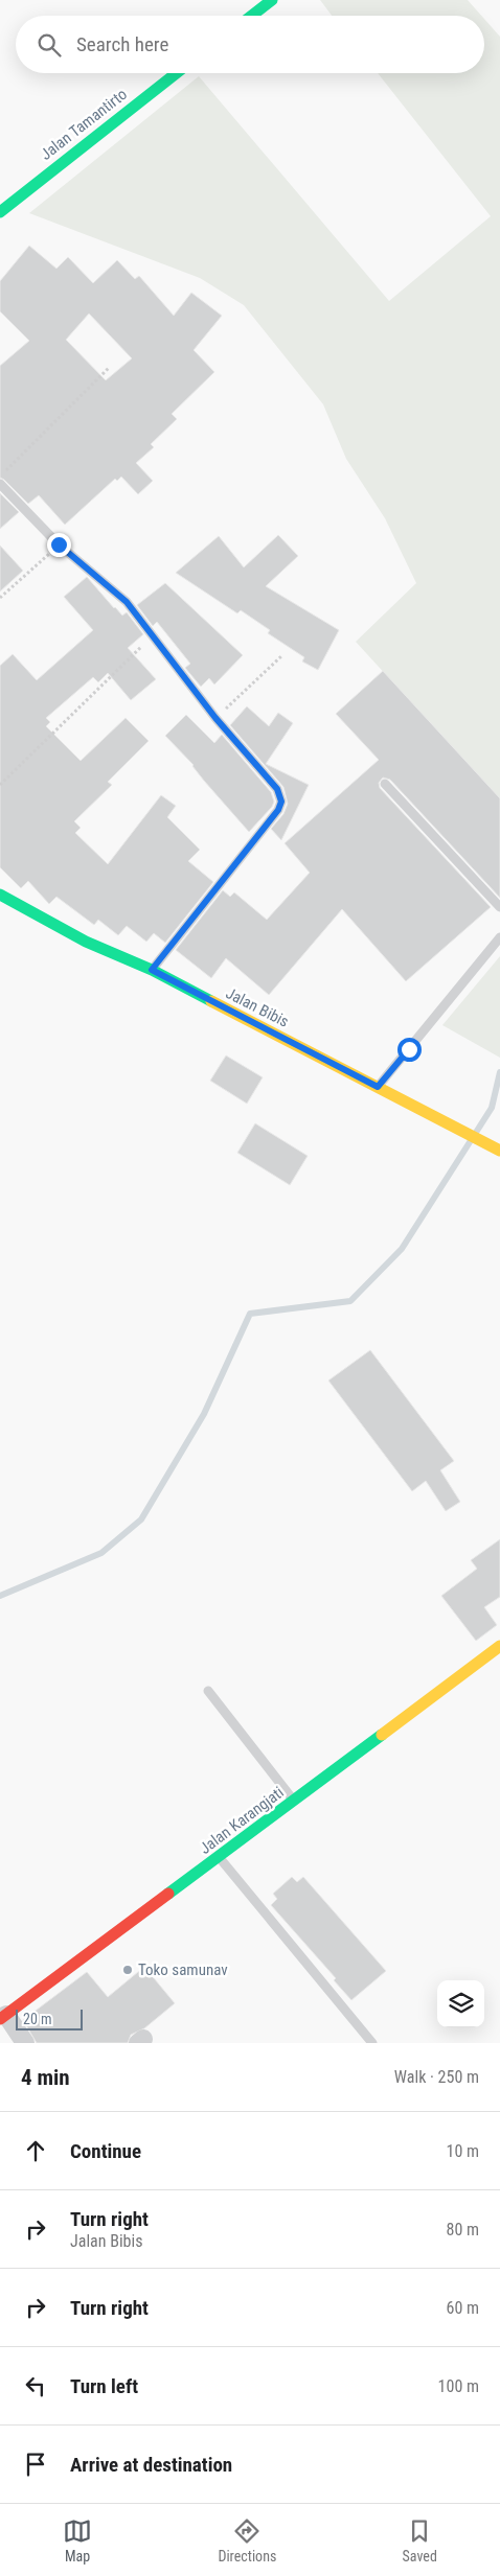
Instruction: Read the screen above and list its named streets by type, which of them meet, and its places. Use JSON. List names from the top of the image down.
{
  "streets": {
    "street": ["Jalan Tamantirto", "Jalan Bibis", "Jalan Karangjati"]
  },
  "places": ["Toko samunav"],
  "scale_bar": "20 m",
  "page": {
    "search": "Search here",
    "scale": "20 m",
    "heading": ["4 min", "Walk · 250 m"],
    "list": [
      ["Continue", "10 m"],
      ["Turn right", "Jalan Bibis", "80 m"],
      ["Turn right", "60 m"],
      ["Turn left", "100 m"],
      "Arrive at destination"
    ],
    "nav": ["Map", "Directions", "Saved"]
  }
}
